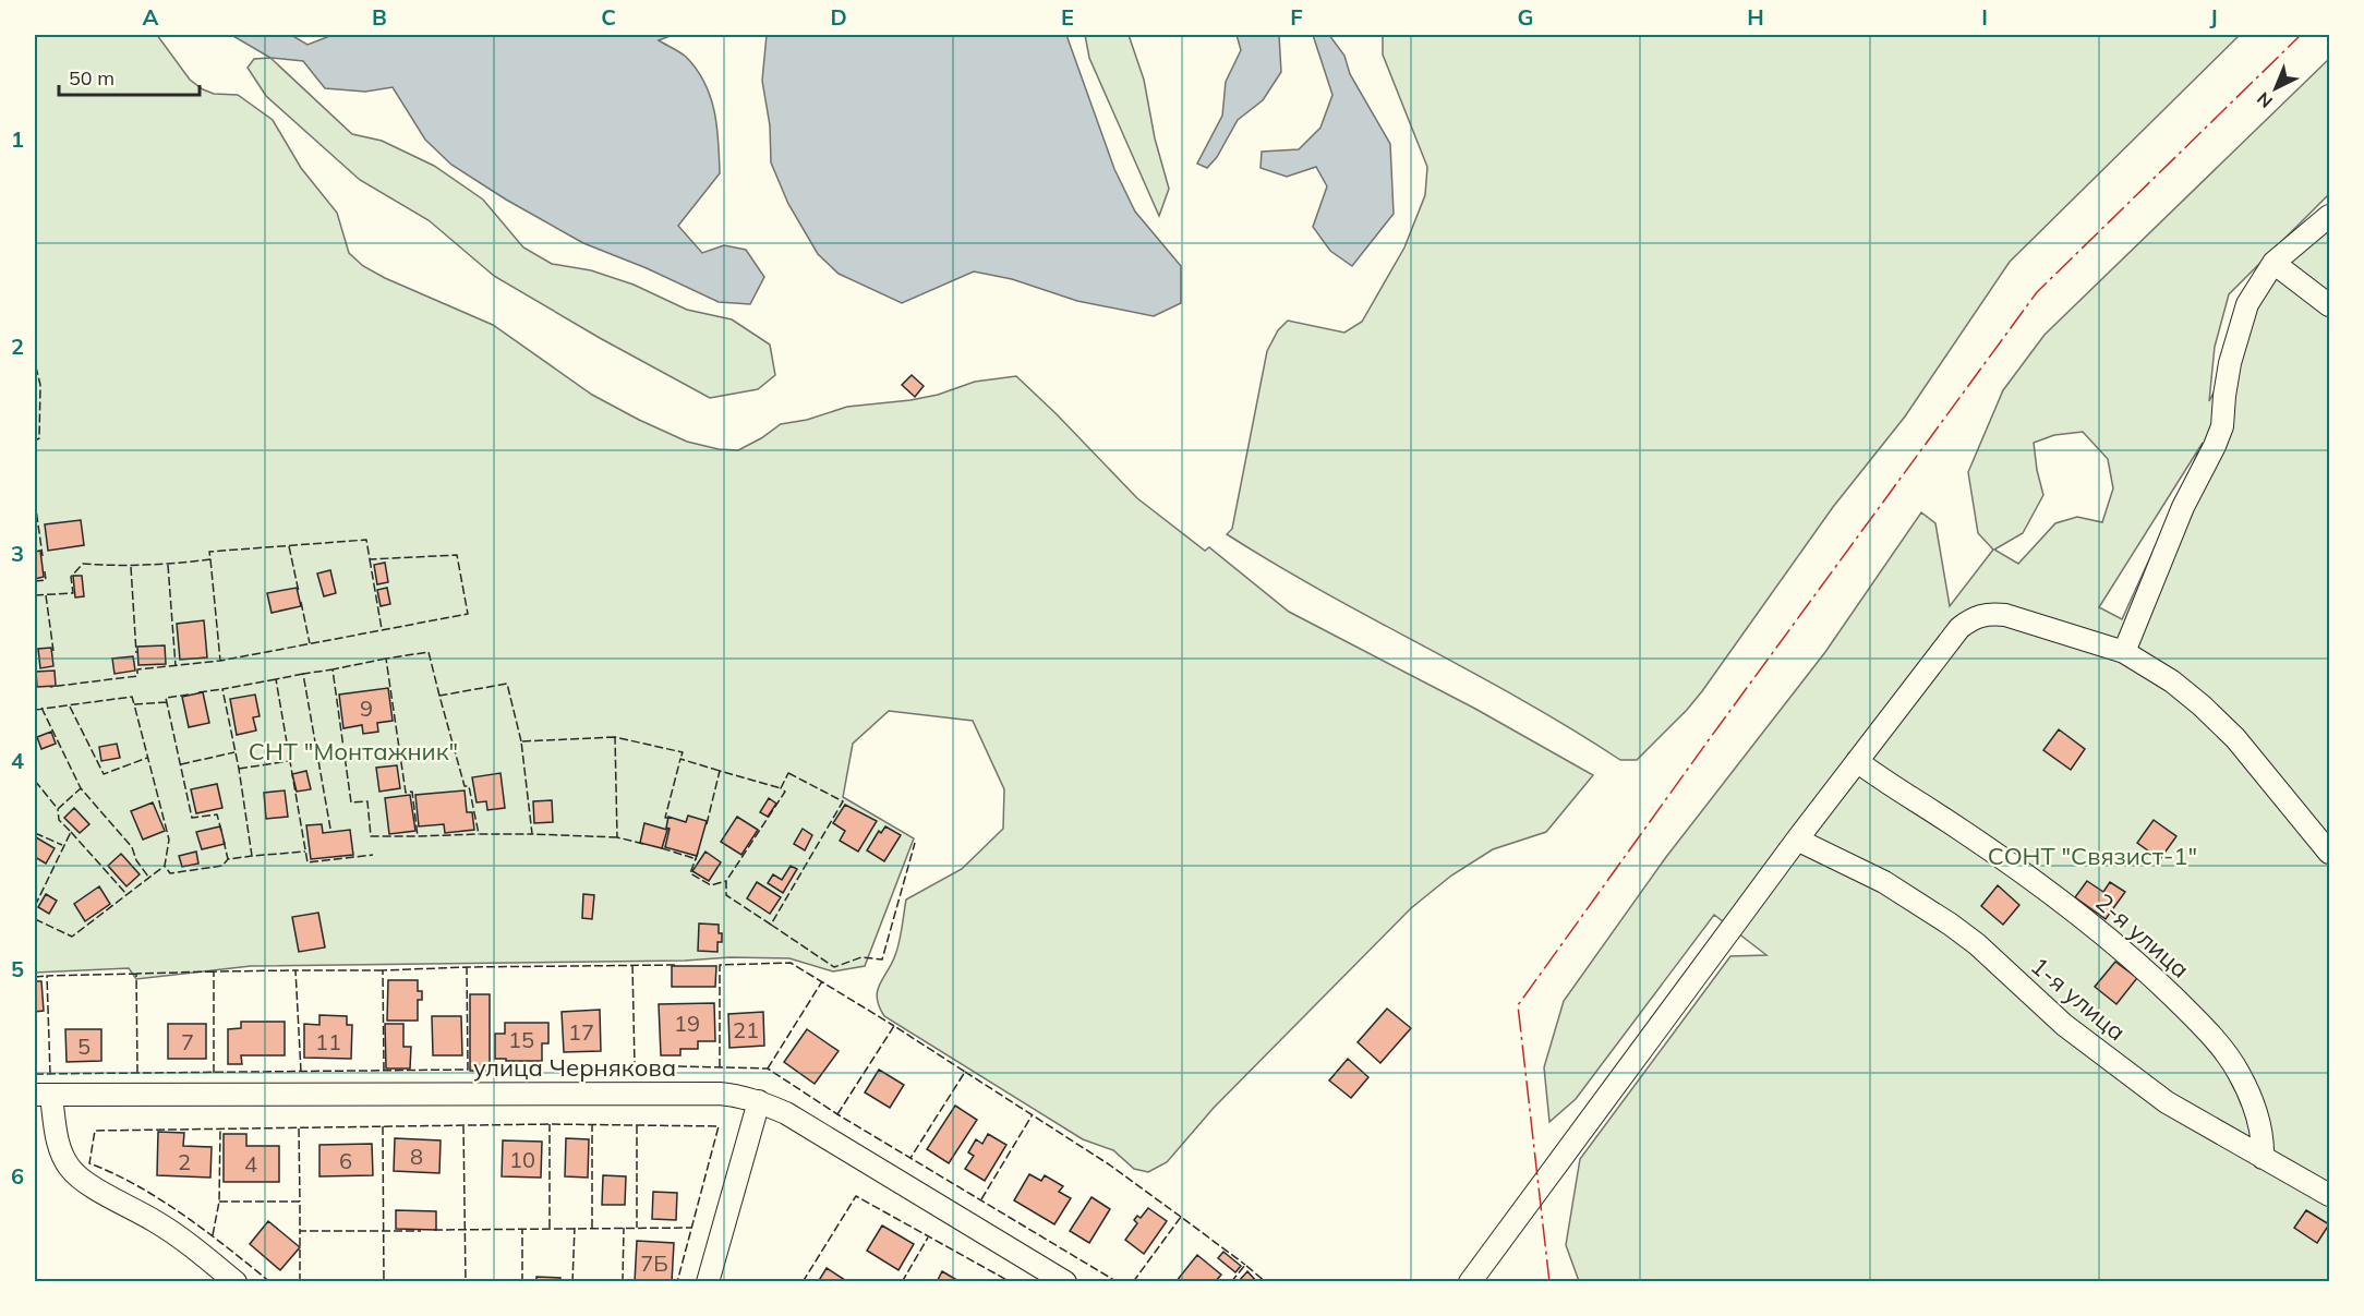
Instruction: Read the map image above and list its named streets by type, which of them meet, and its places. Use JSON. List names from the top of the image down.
{
  "streets": {
    "street": ["2-я улица", "1-я улица", "улица Чернякова"]
  },
  "crossings": [
    ["2-я улица", "1-я улица"]
  ],
  "parks": ["СНТ \"Монтажник\"", "СОНТ \"Связист-1\""],
  "house_numbers": [
    "9",
    "19",
    "21",
    "17",
    "15",
    "7",
    "11",
    "5",
    "8",
    "10",
    "6",
    "2",
    "4",
    "7Б"
  ],
  "scale_bar": "50 m",
  "north": "bottom left",
  "grid": {
    "columns": [
      "A",
      "B",
      "C",
      "D",
      "E",
      "F",
      "G",
      "H",
      "I",
      "J"
    ],
    "rows": [
      "1",
      "2",
      "3",
      "4",
      "5",
      "6"
    ]
  }
}
